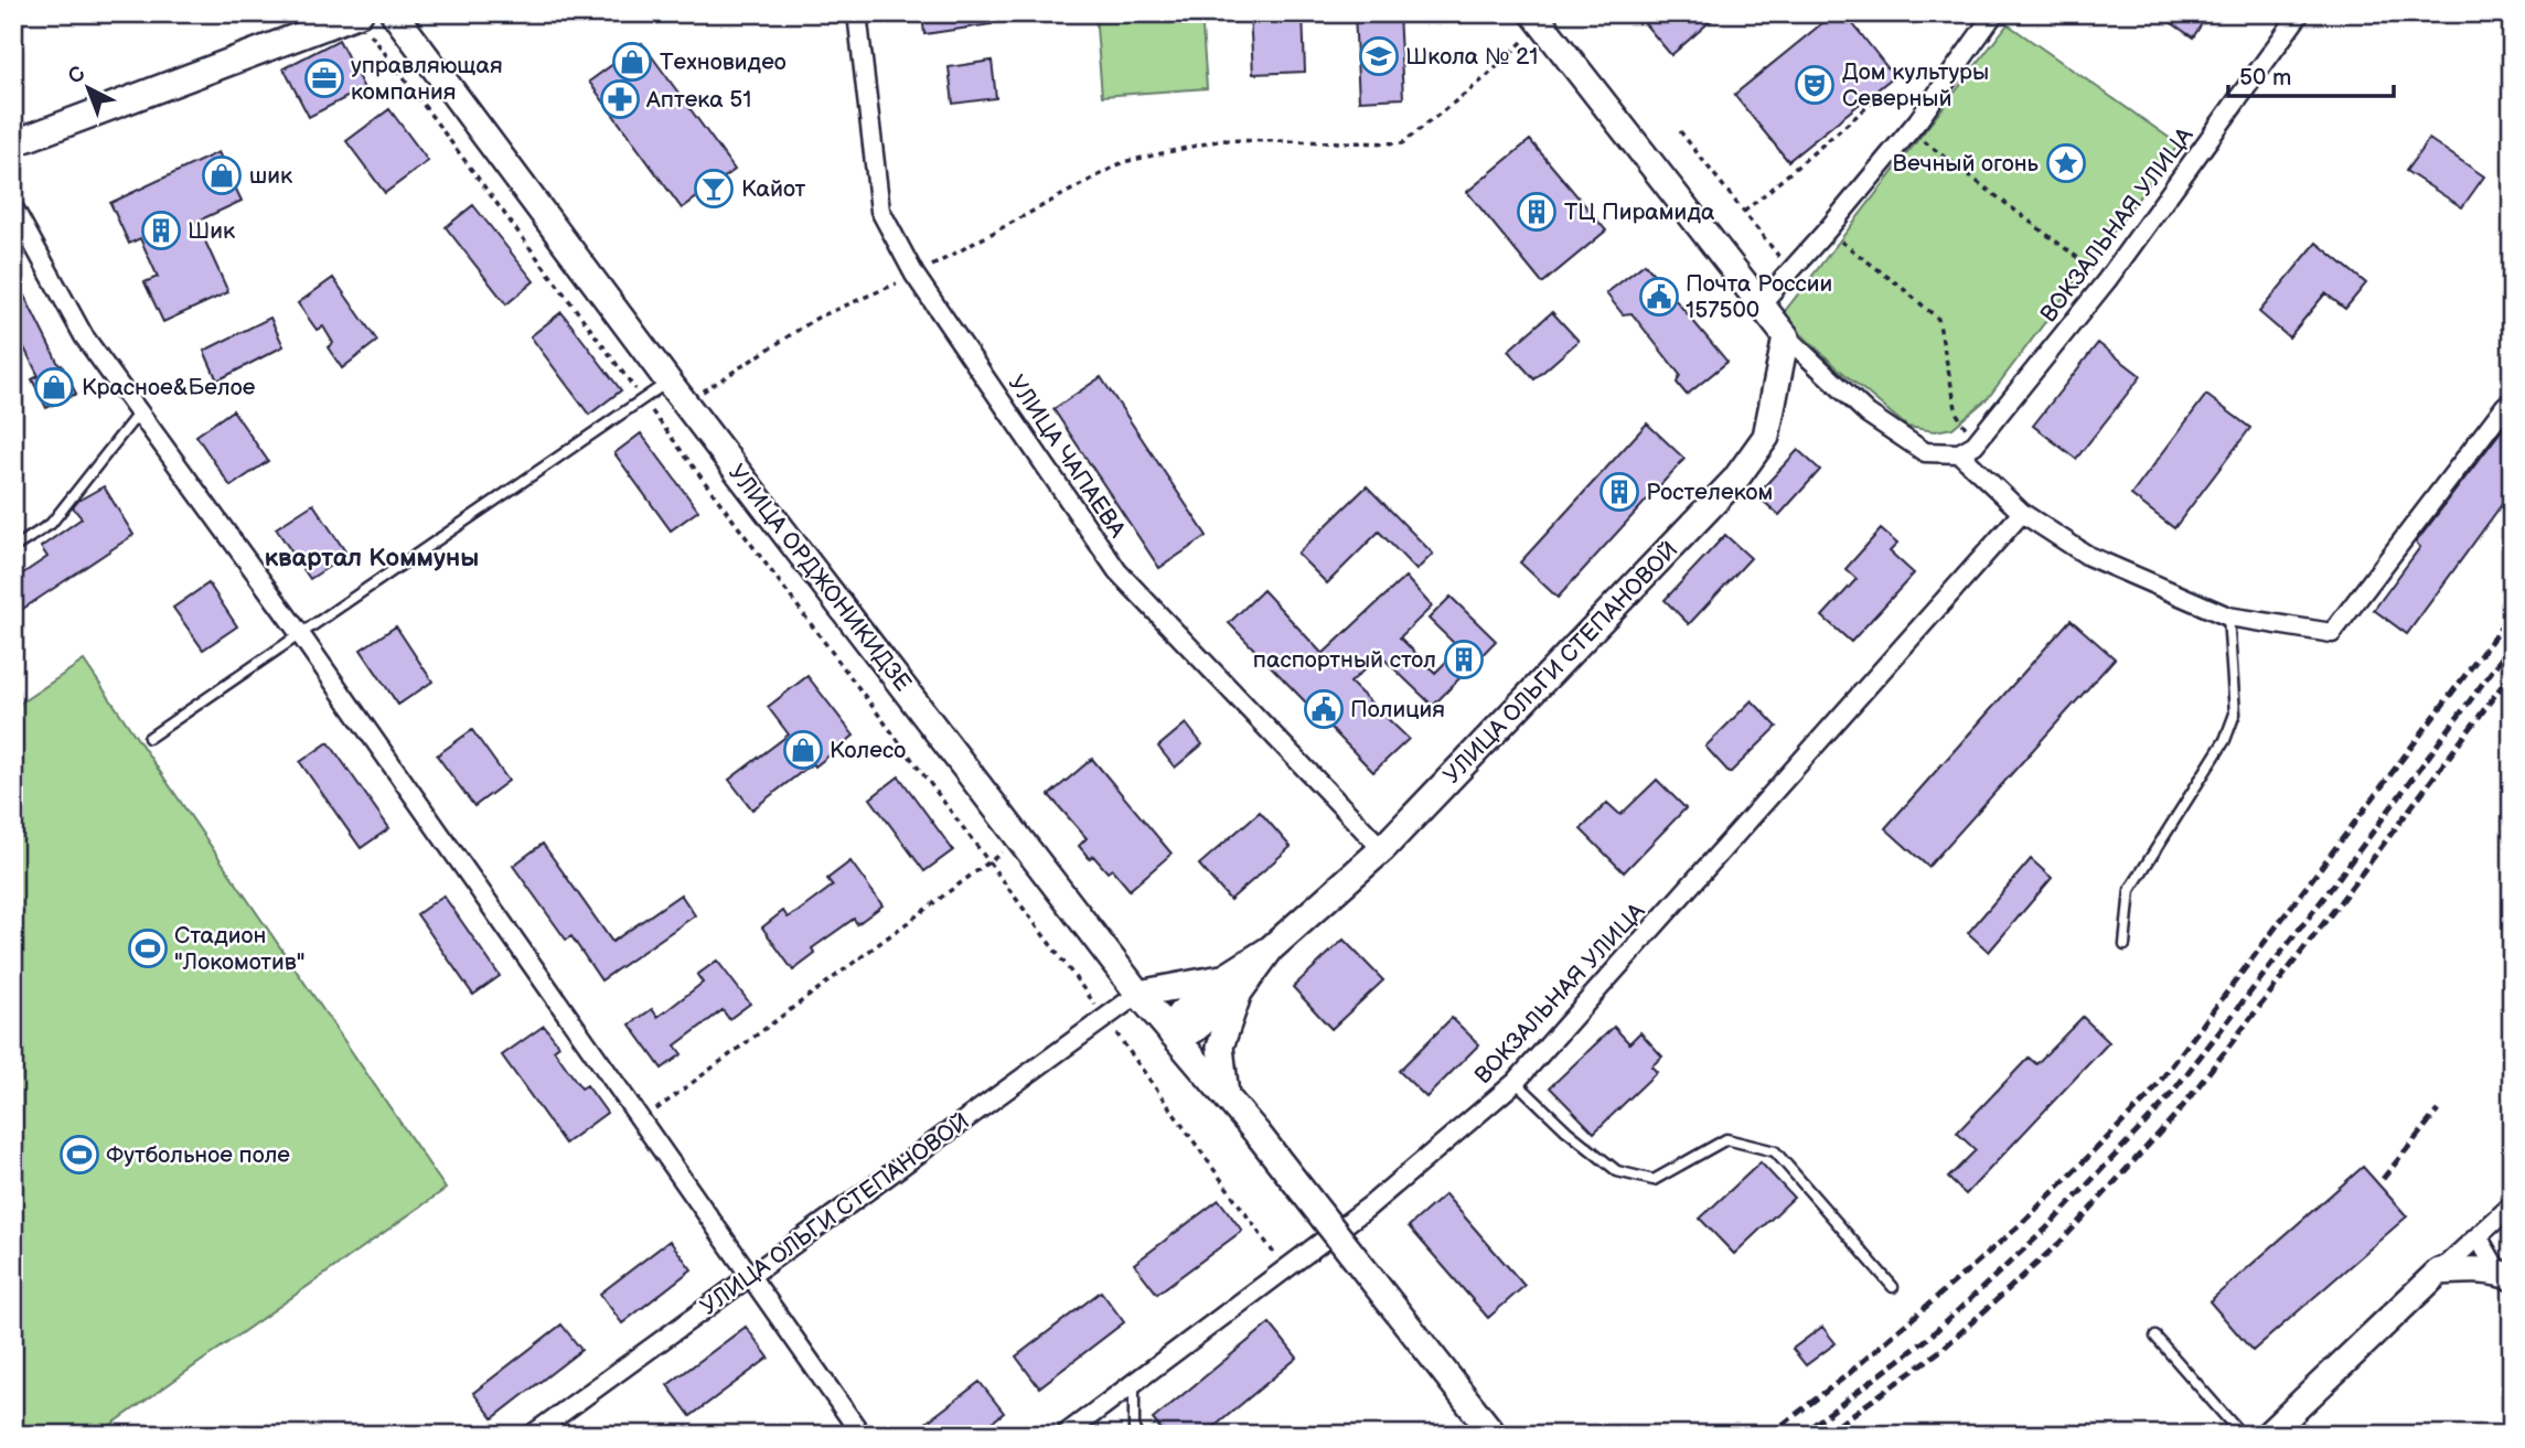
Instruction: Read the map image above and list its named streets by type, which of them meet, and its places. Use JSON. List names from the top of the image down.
{
  "streets": {
    "main road": ["УЛИЦА ОРДЖОНИКИДЗЕ", "УЛИЦА ОЛЬГИ СТЕПАНОВОЙ"],
    "street": ["ВОКЗАЛЬНАЯ УЛИЦА", "УЛИЦА ЧАПАЕВА"]
  },
  "crossings": [
    ["УЛИЦА ЧАПАЕВА", "УЛИЦА ОЛЬГИ СТЕПАНОВОЙ"],
    ["УЛИЦА ОРДЖОНИКИДЗЕ", "УЛИЦА ОЛЬГИ СТЕПАНОВОЙ"]
  ],
  "districts": ["квартал Коммуны"],
  "places": {
    "school or university": ["Школа № 21"],
    "shop": [
      "Tехновидео",
      "шик",
      "Красное&Белое",
      "Колесо"
    ],
    "office": ["управляющая компания"],
    "theatre": ["Дом культуры Северный"],
    "pharmacy": ["Аптека 51"],
    "place": ["Вечный огонь"],
    "bar": ["Кайот"],
    "building": [
      "ТЦ Пирамида",
      "Шик",
      "Ростелеком",
      "паспортный стол"
    ],
    "public building": ["Почта России 157500", "Полиция"],
    "sports": ["Стадион \"Локомотив\"", "Футбольное поле"]
  },
  "scale_bar": "50 m",
  "north": "top left"
}
